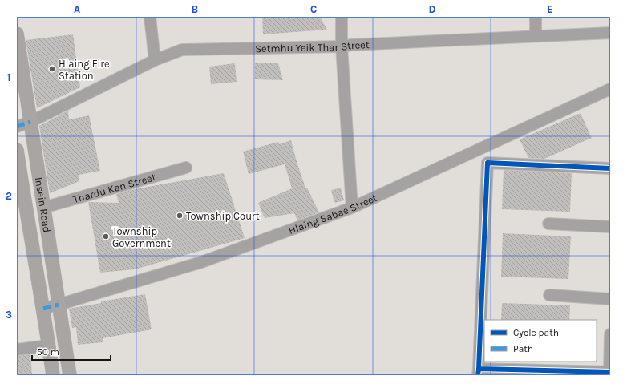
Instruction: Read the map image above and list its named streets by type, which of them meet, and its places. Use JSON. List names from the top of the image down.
{
  "streets": {
    "main road": ["Insein Road"],
    "street": ["Setmhu Yeik Thar Street", "Thardu Kan Street", "Hlaing Sabae Street"]
  },
  "crossings": [
    ["Setmhu Yeik Thar Street", "Insein Road"],
    ["Thardu Kan Street", "Insein Road"],
    ["Insein Road", "Hlaing Sabae Street"]
  ],
  "places": ["Hlaing Fire Station", "Township Court", "Township Government"],
  "legend": ["Cycle path", "Path"],
  "scale_bar": "50 m",
  "grid": {
    "columns": [
      "A",
      "B",
      "C",
      "D",
      "E"
    ],
    "rows": ["1", "2", "3"]
  }
}
